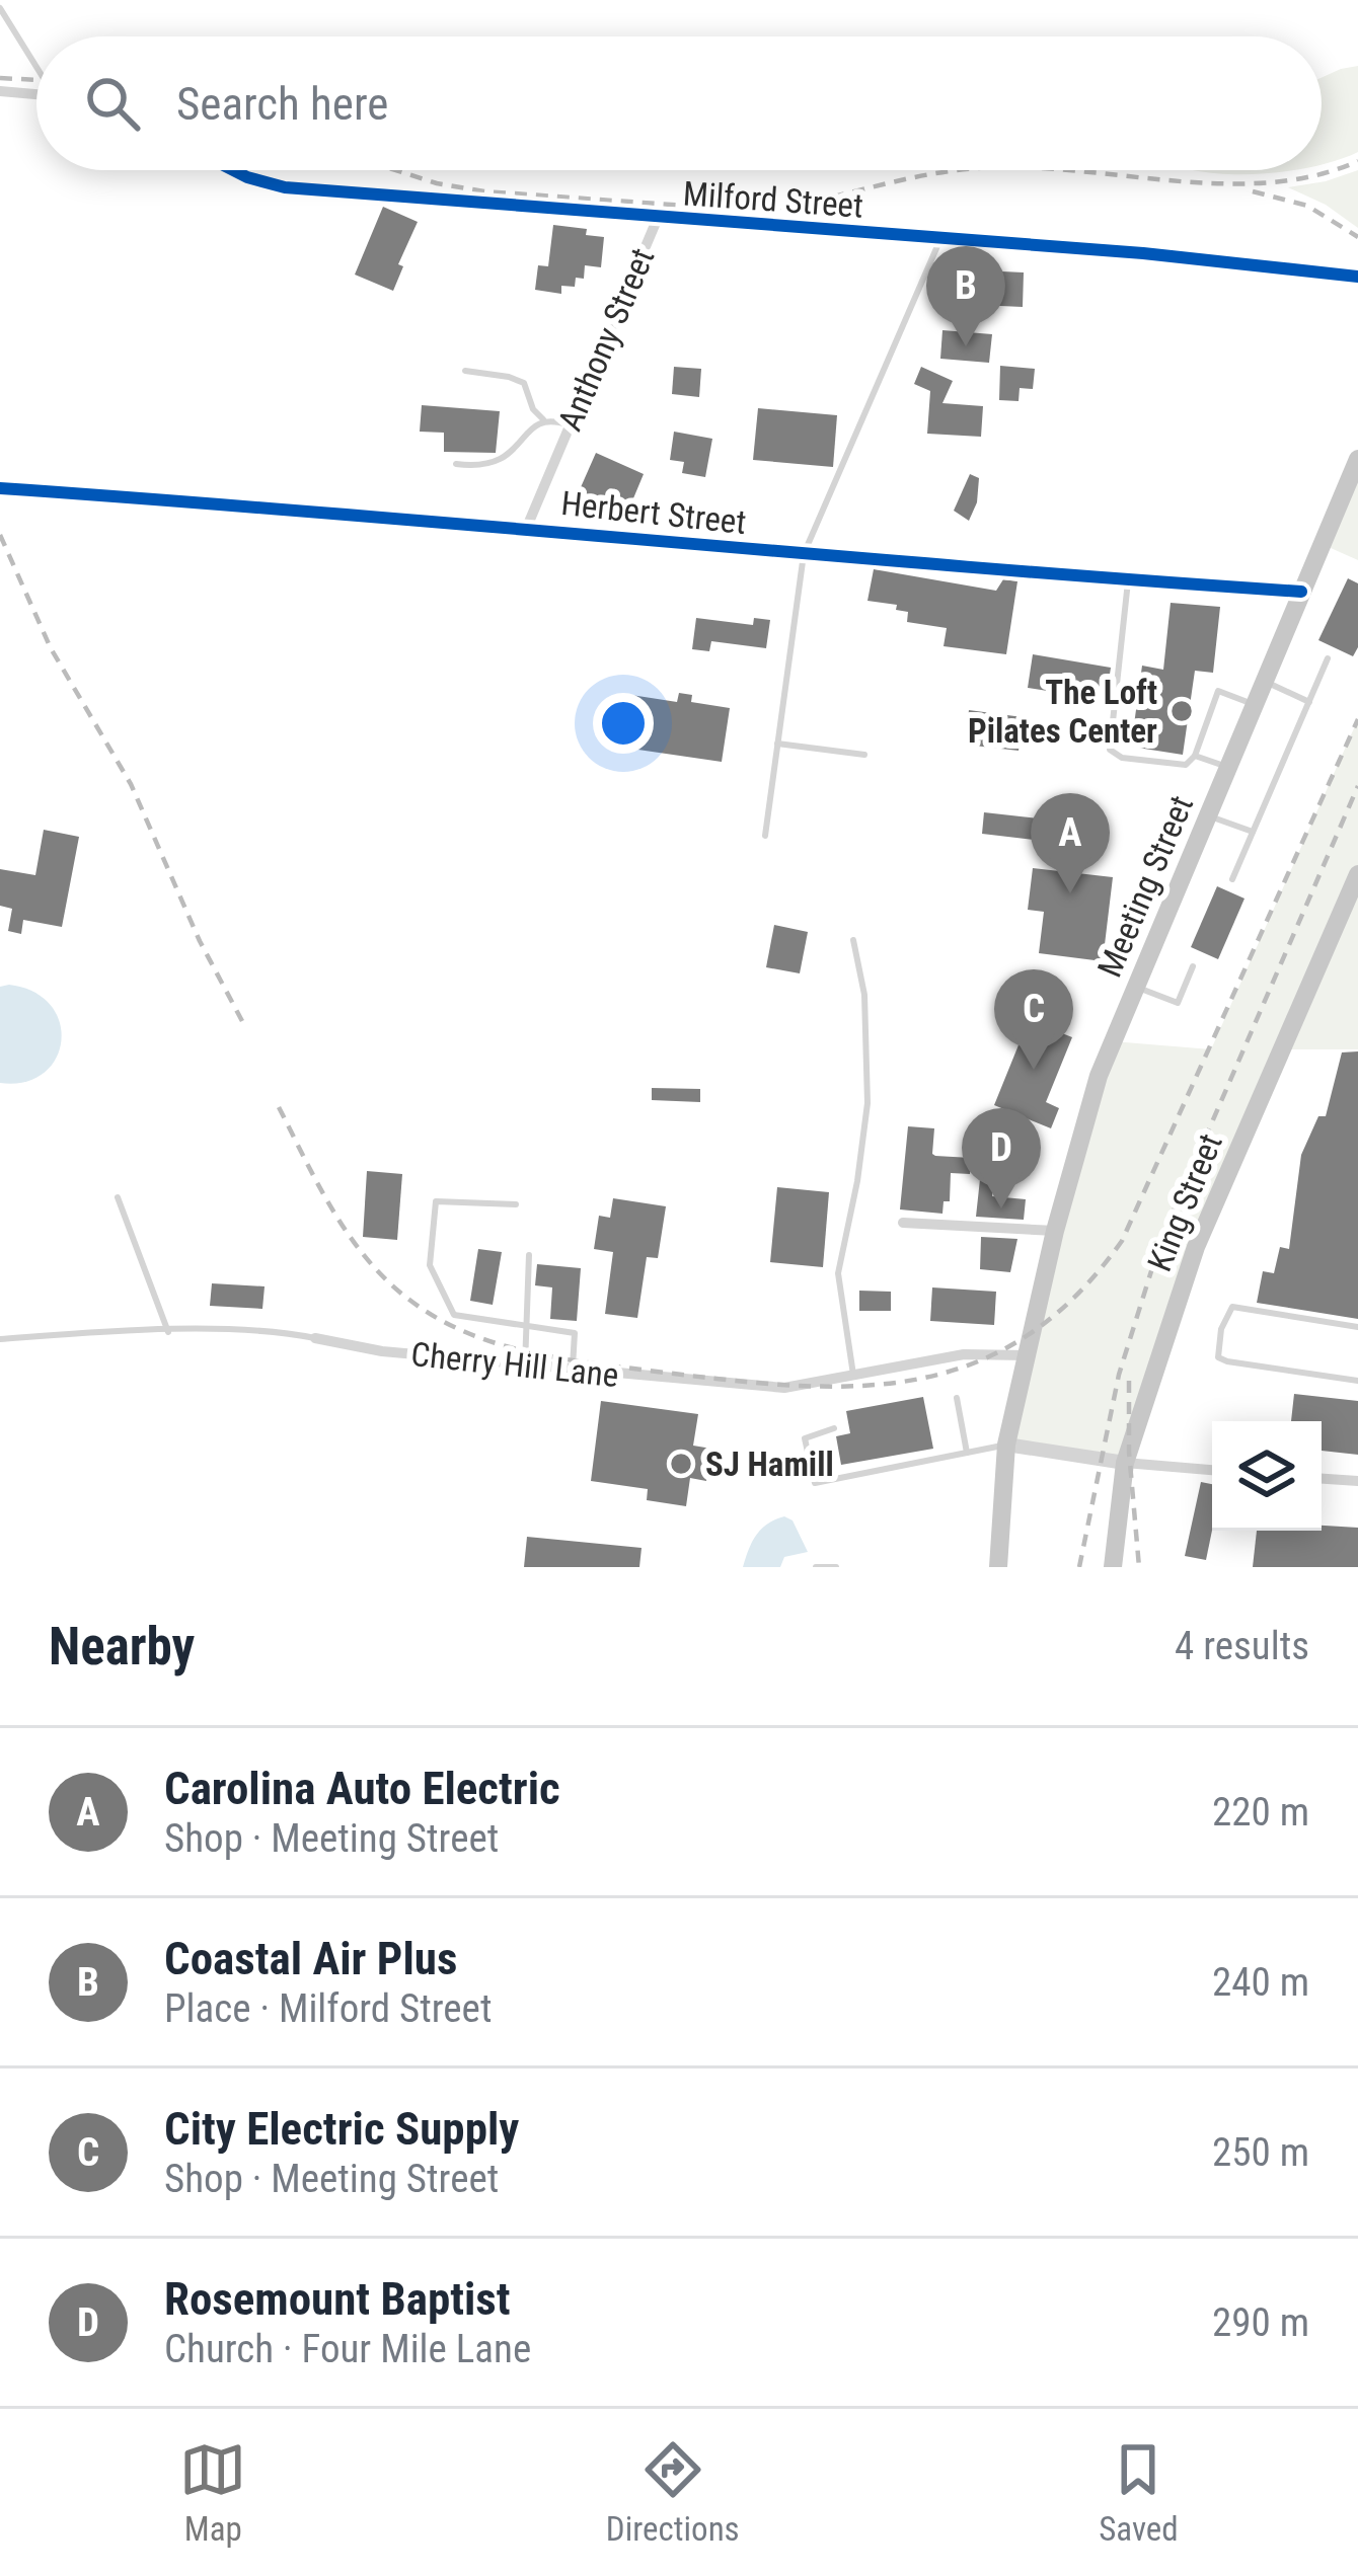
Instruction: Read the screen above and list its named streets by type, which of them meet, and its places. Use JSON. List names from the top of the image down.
{
  "streets": {
    "main road": ["Meeting Street", "King Street"],
    "street": [
      "Milford Street",
      "Anthony Street",
      "Herbert Street",
      "Cherry Hill Lane"
    ]
  },
  "crossings": [
    ["Milford Street", "Anthony Street"],
    ["Anthony Street", "Herbert Street"],
    ["Herbert Street", "Meeting Street"],
    ["Meeting Street", "Cherry Hill Lane"]
  ],
  "places": ["The Loft Pilates Center", "SJ Hamill"],
  "page": {
    "search": "Search here",
    "pins": [
      "B",
      "A",
      "C",
      "D"
    ],
    "heading": ["Nearby", "4 results"],
    "list": [
      {
        "mark": "A",
        "name": "Carolina Auto Electric",
        "note": "Shop · Meeting Street",
        "value": "220 m"
      },
      {
        "mark": "B",
        "name": "Coastal Air Plus",
        "note": "Place · Milford Street",
        "value": "240 m"
      },
      {
        "mark": "C",
        "name": "City Electric Supply",
        "note": "Shop · Meeting Street",
        "value": "250 m"
      },
      {
        "mark": "D",
        "name": "Rosemount Baptist",
        "note": "Church · Four Mile Lane",
        "value": "290 m"
      }
    ],
    "nav": ["Map", "Directions", "Saved"]
  }
}
